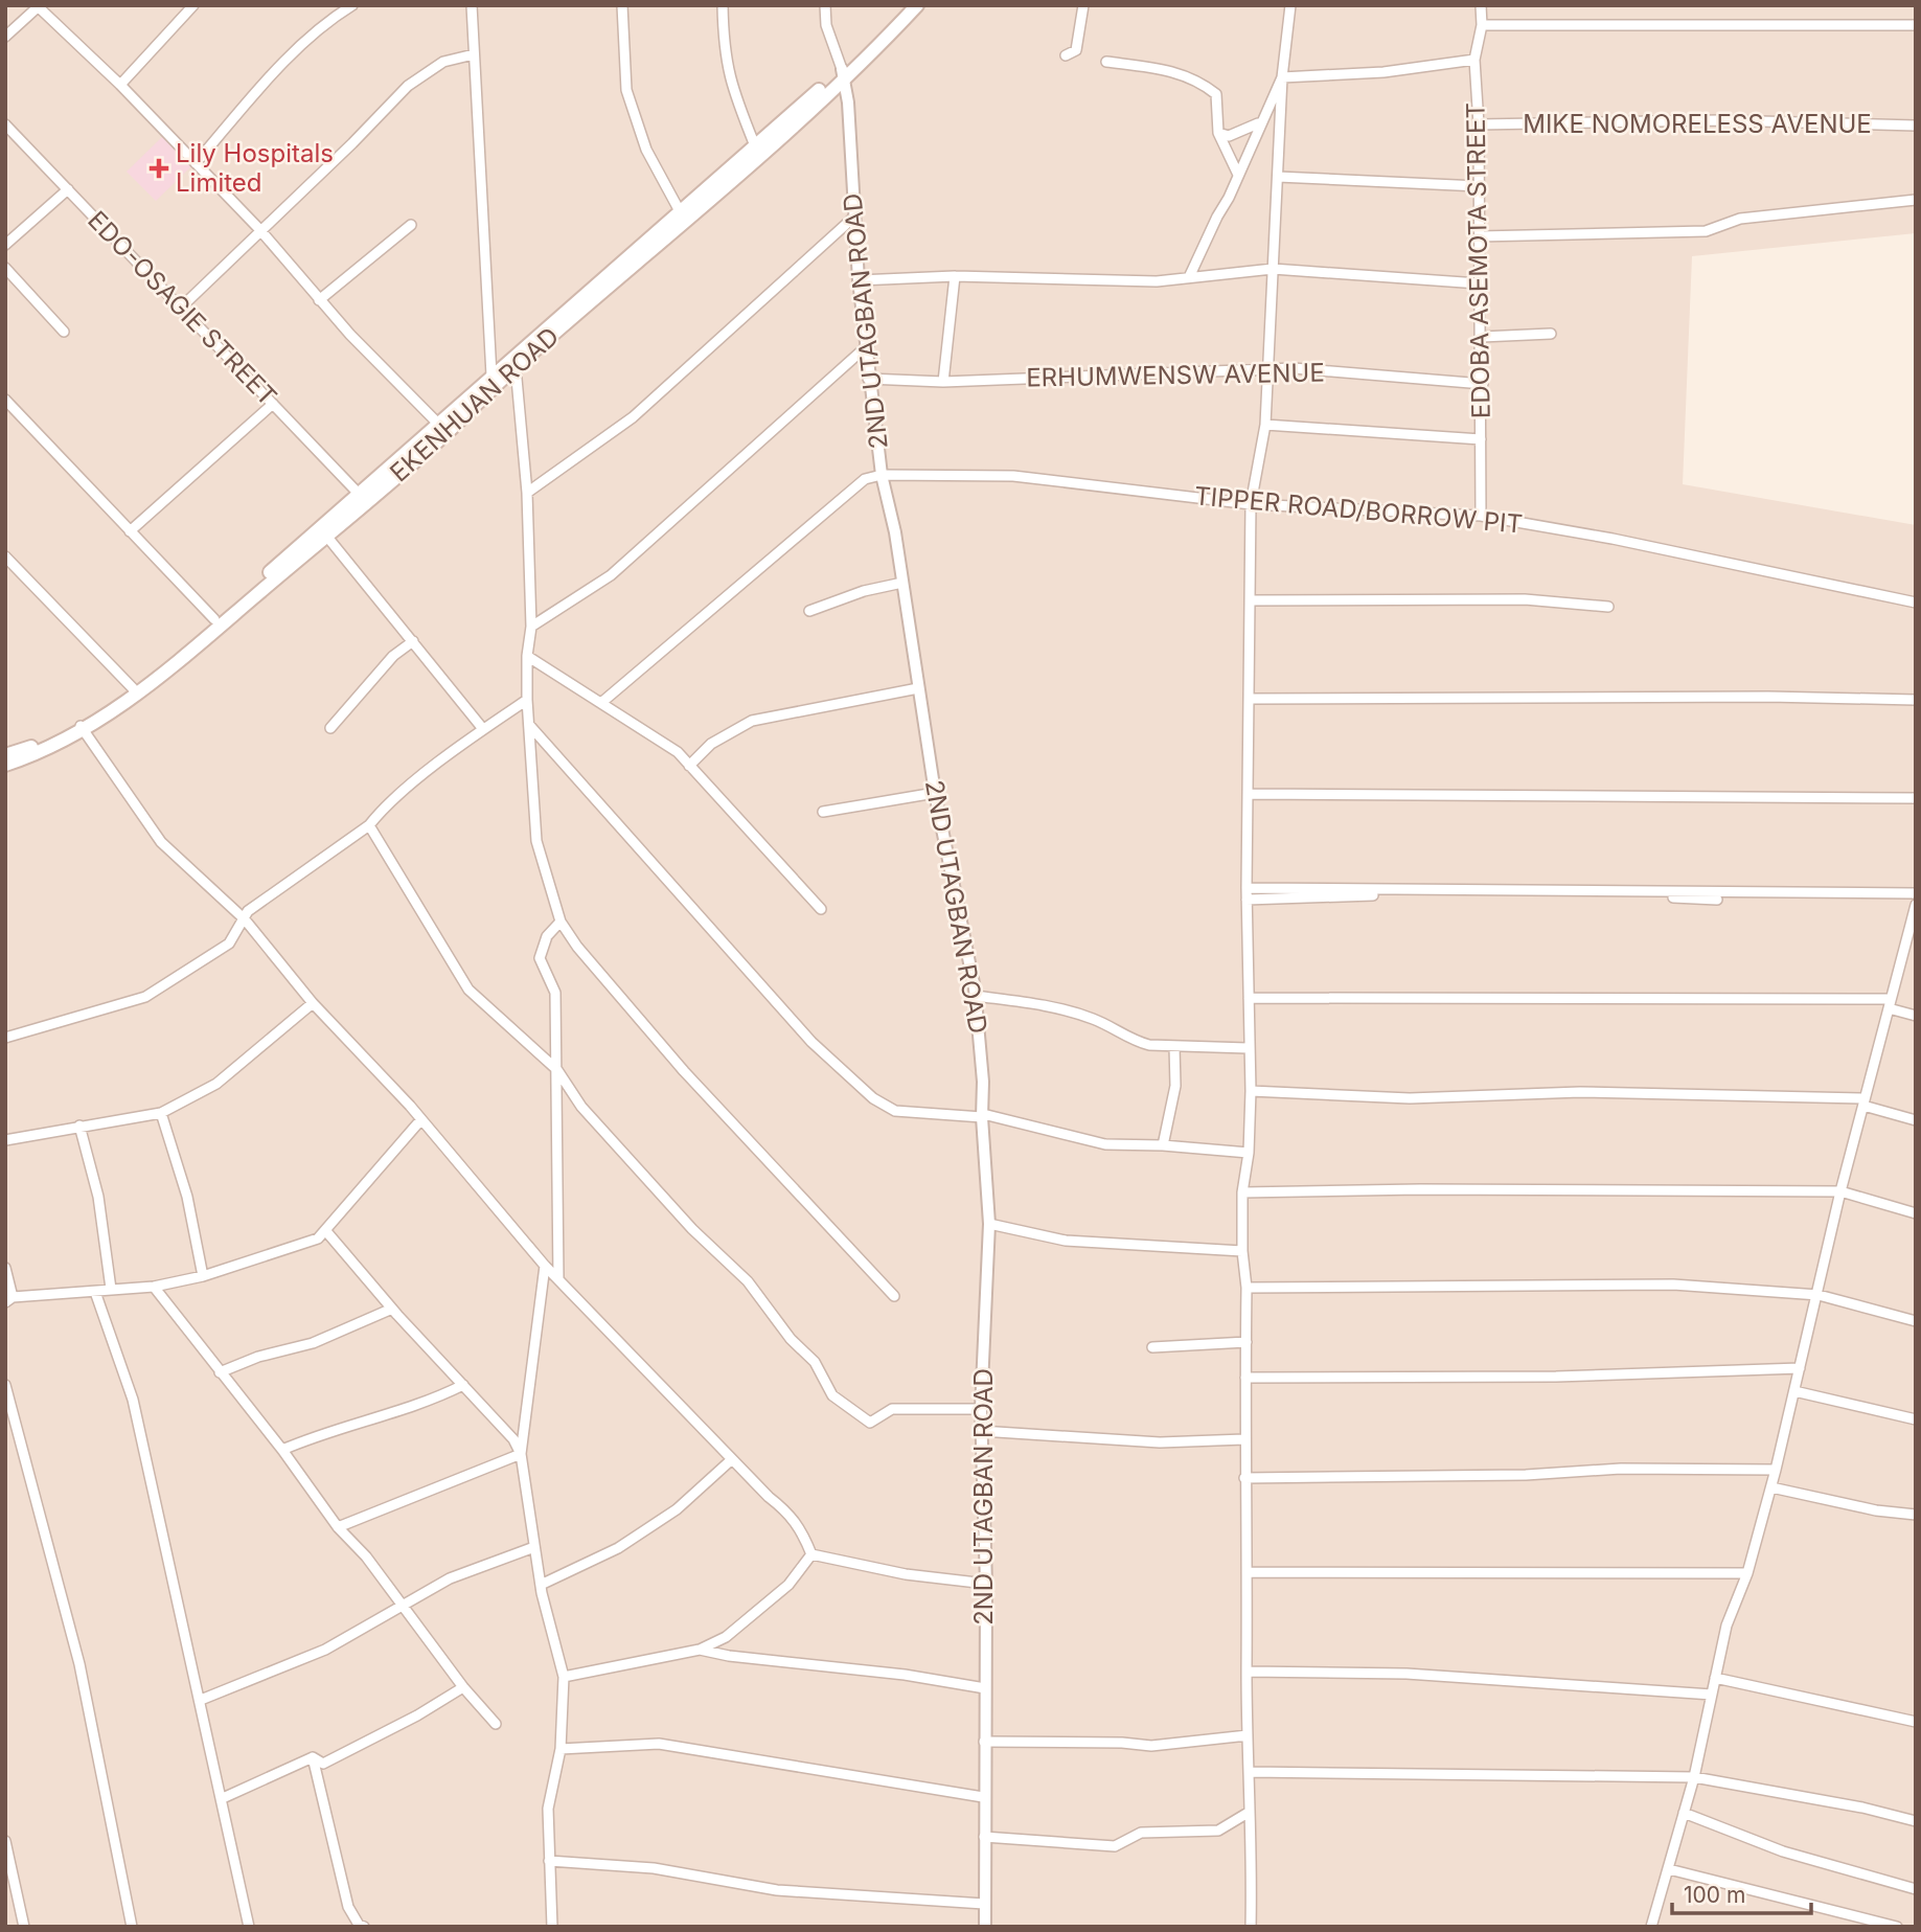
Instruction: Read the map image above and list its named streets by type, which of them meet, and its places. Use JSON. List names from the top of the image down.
{
  "streets": {
    "main road": ["EKENHUAN ROAD"],
    "street": [
      "MIKE NOMORELESS AVENUE",
      "EDOBA ASEMOTA STREET",
      "EDO-OSAGIE STREET",
      "2ND UTAGBAN ROAD",
      "ERHUMWENSW AVENUE",
      "TIPPER ROAD/BORROW PIT"
    ]
  },
  "crossings": [
    ["MIKE NOMORELESS AVENUE", "EDOBA ASEMOTA STREET"],
    ["EDOBA ASEMOTA STREET", "ERHUMWENSW AVENUE"],
    ["EDOBA ASEMOTA STREET", "TIPPER ROAD/BORROW PIT"],
    ["EDO-OSAGIE STREET", "EKENHUAN ROAD"],
    ["2ND UTAGBAN ROAD", "ERHUMWENSW AVENUE"],
    ["2ND UTAGBAN ROAD", "EKENHUAN ROAD"],
    ["2ND UTAGBAN ROAD", "TIPPER ROAD/BORROW PIT"]
  ],
  "places": {
    "health": ["Lily Hospitals Limited"]
  },
  "scale_bar": "100 m"
}
